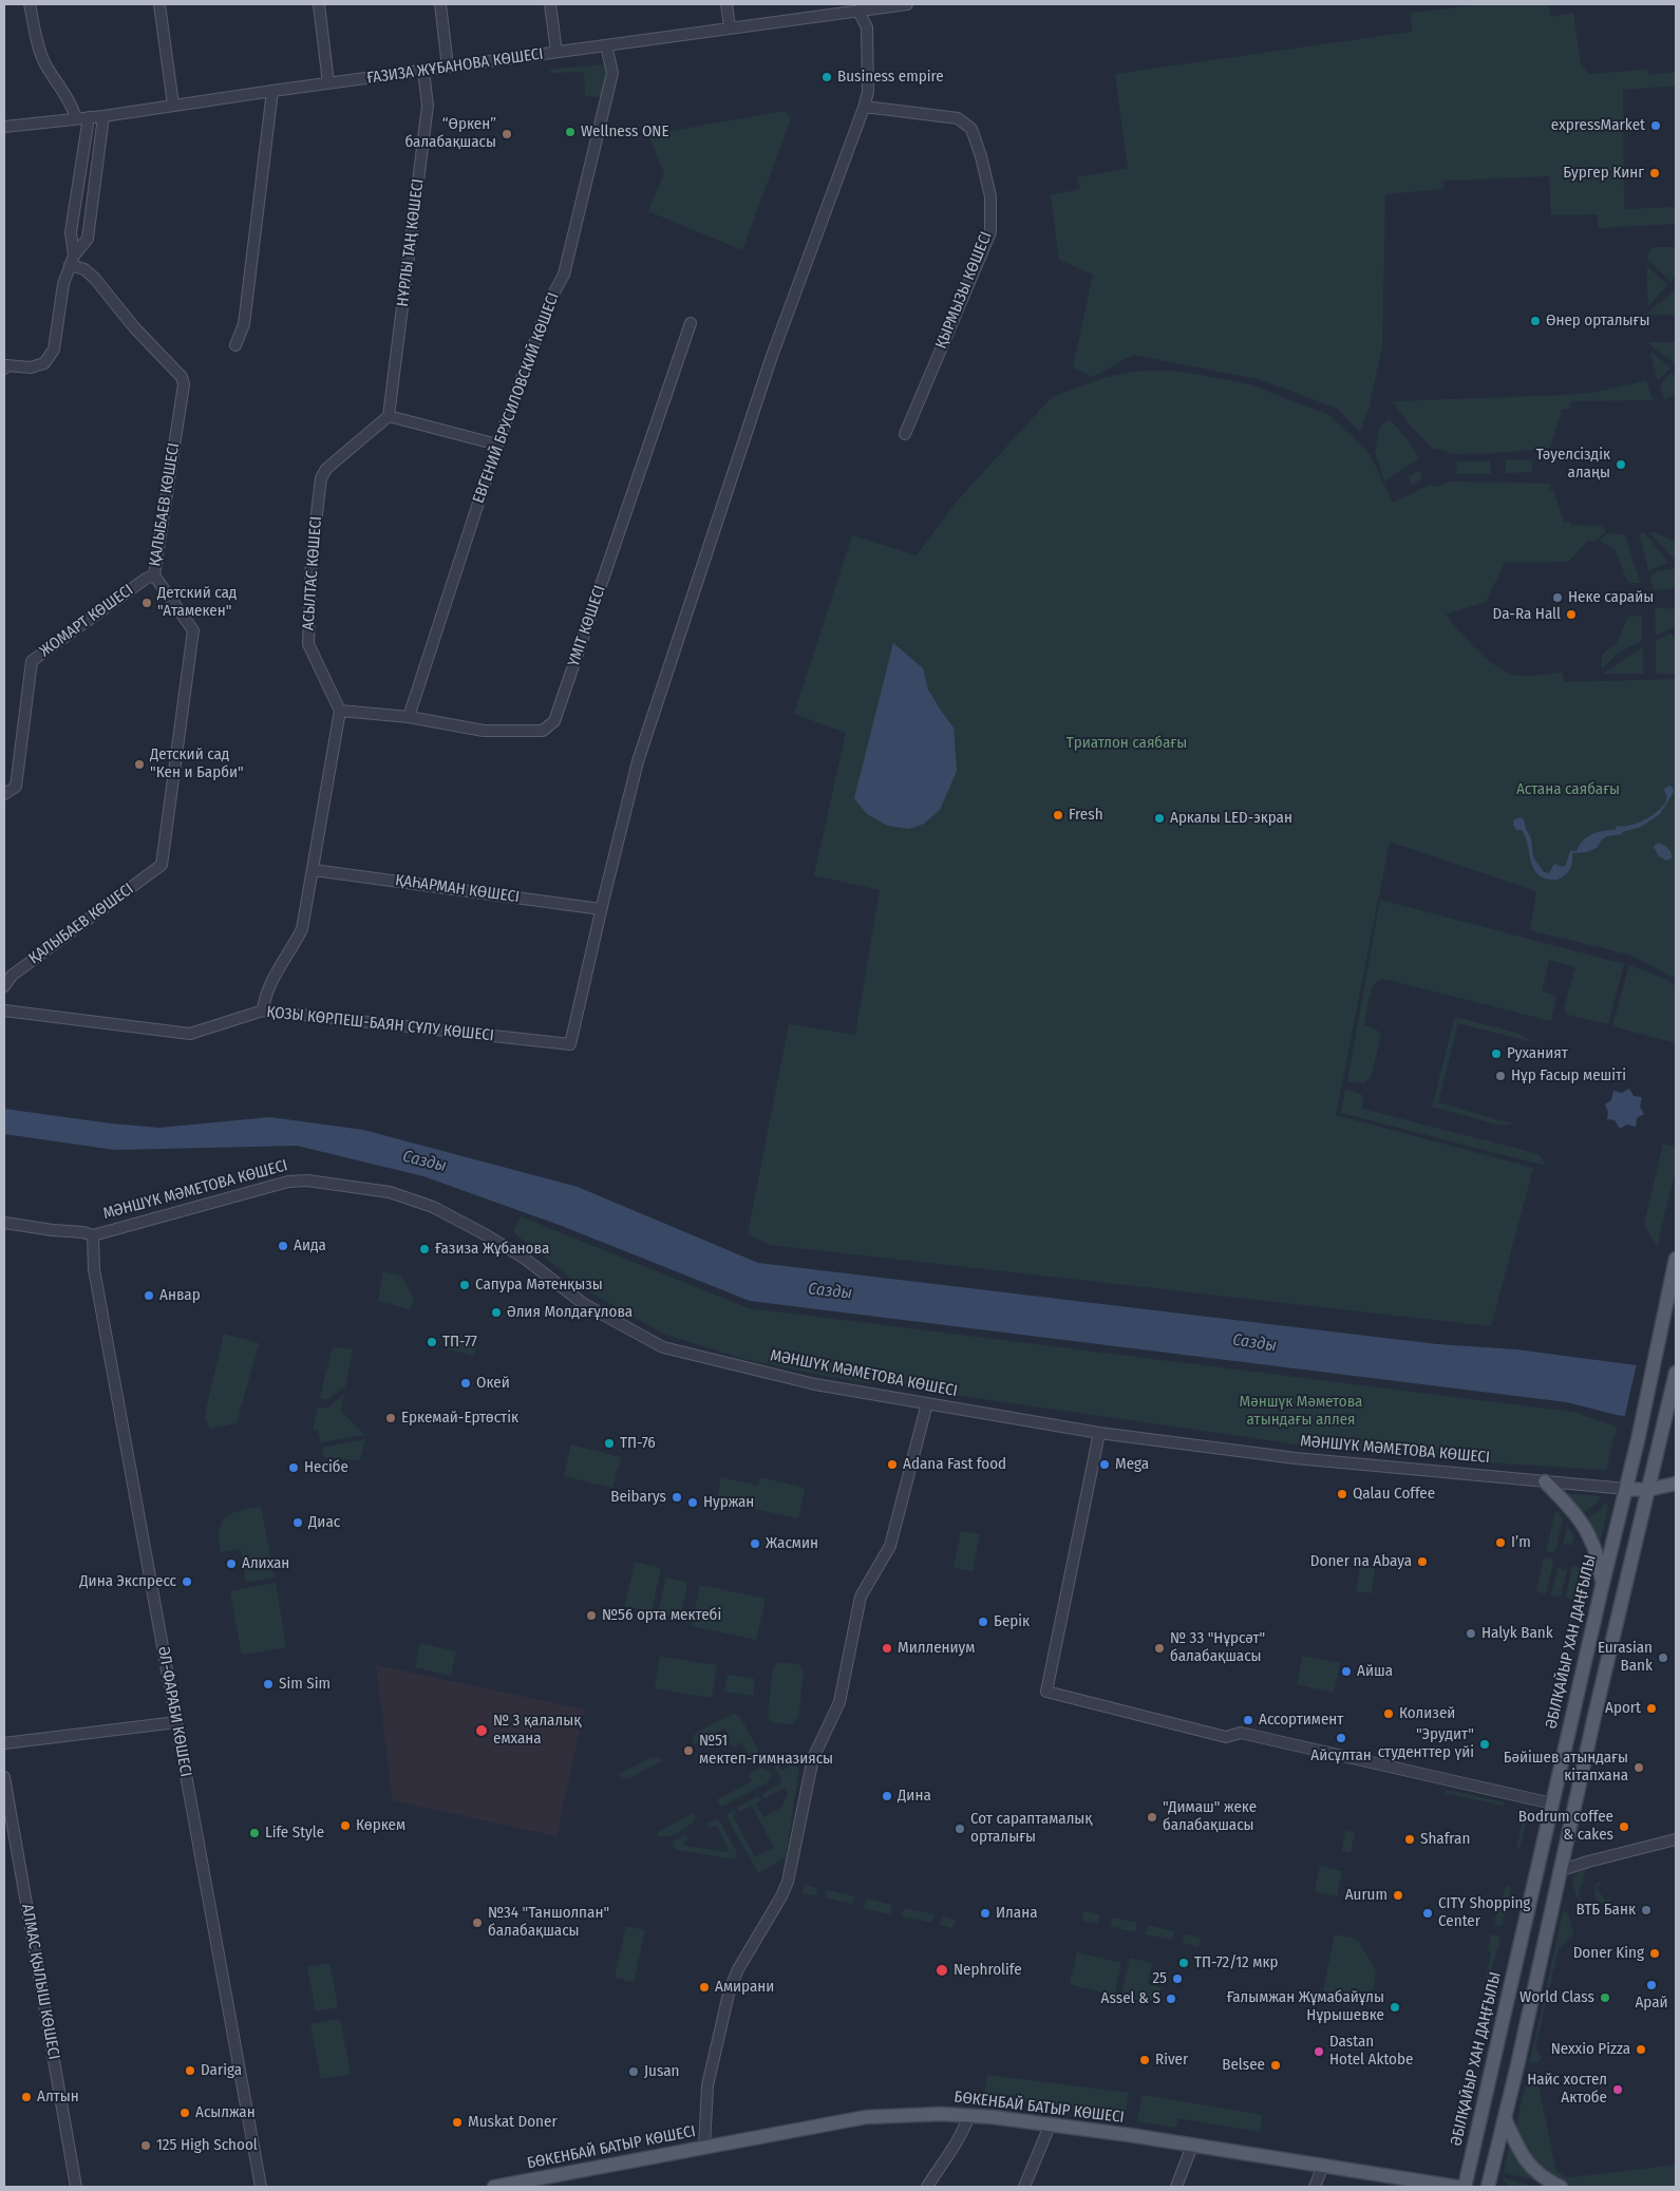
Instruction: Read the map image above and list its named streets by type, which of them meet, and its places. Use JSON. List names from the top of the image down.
{
  "streets": {
    "main road": ["МӘНШҮК МӘМЕТОВА КӨШЕСІ", "ӘБІЛҚАЙЫР ХАН ДАҢҒЫЛЫ", "БӨКЕНБАЙ БАТЫР КӨШЕСІ"],
    "street": [
      "ҒАЗИЗА ЖҰБАНОВА КӨШЕСІ",
      "НҰРЛЫ ТАҢ КӨШЕСІ",
      "ҚЫРМЫЗЫ КӨШЕСІ",
      "ЕВГЕНИЙ БРУСИЛОВСКИЙ КӨШЕСІ",
      "ҚАЛЫБАЕВ КӨШЕСІ",
      "АСЫЛТАС КӨШЕСІ",
      "ЖОМАРТ КӨШЕСІ",
      "ҮМІТ КӨШЕСІ",
      "ҚАҺАРМАН КӨШЕСІ",
      "ҚОЗЫ КӨРПЕШ-БАЯН СҰЛУ КӨШЕСІ",
      "ӘЛ-ФАРАБИ КӨШЕСІ",
      "АЛМАС ҚЫЛЫШ КӨШЕСІ"
    ]
  },
  "crossings": [
    ["ҒАЗИЗА ЖҰБАНОВА КӨШЕСІ", "НҰРЛЫ ТАҢ КӨШЕСІ"],
    ["ҒАЗИЗА ЖҰБАНОВА КӨШЕСІ", "ЕВГЕНИЙ БРУСИЛОВСКИЙ КӨШЕСІ"],
    ["НҰРЛЫ ТАҢ КӨШЕСІ", "АСЫЛТАС КӨШЕСІ"],
    ["ЕВГЕНИЙ БРУСИЛОВСКИЙ КӨШЕСІ", "ҮМІТ КӨШЕСІ"],
    ["ҚАЛЫБАЕВ КӨШЕСІ", "ЖОМАРТ КӨШЕСІ"],
    ["АСЫЛТАС КӨШЕСІ", "ҮМІТ КӨШЕСІ"],
    ["ҚАҺАРМАН КӨШЕСІ", "ҚОЗЫ КӨРПЕШ-БАЯН СҰЛУ КӨШЕСІ"],
    ["МӘНШҮК МӘМЕТОВА КӨШЕСІ", "ӘБІЛҚАЙЫР ХАН ДАҢҒЫЛЫ"],
    ["МӘНШҮК МӘМЕТОВА КӨШЕСІ", "ӘЛ-ФАРАБИ КӨШЕСІ"]
  ],
  "water": ["Сазды"],
  "parks": ["Триатлон саябағы", "Астана саябағы", "Мәншүк Мәметова атындағы аллея"],
  "places": [
    "Business empire",
    "expressMarket",
    "Wellness ONE",
    "“Өркен” балабақшасы",
    "Бургер Кинг",
    "Өнер орталығы",
    "Тәуелсіздік алаңы",
    "Неке сарайы",
    "Детский сад \"Атамекен\"",
    "Da-Ra Hall",
    "Детский сад \"Кен и Барби\"",
    "Fresh",
    "Аркалы LED-экран",
    "Руханият",
    "Нұр Ғасыр мешіті",
    "Аида",
    "Ғазиза Жұбанова",
    "Сапура Мәтенқызы",
    "Анвар",
    "Әлия Молдағұлова",
    "ТП-77",
    "Окей",
    "Еркемай-Ертөстік",
    "ТП-76",
    "Adana Fast food",
    "Mega",
    "Несібе",
    "Qalau Coffee",
    "Beibarys",
    "Нуржан",
    "Диас",
    "I’m",
    "Жасмин",
    "Doner na Abaya",
    "Алихан",
    "Дина Экспресс",
    "№56 орта мектебі",
    "Берік",
    "Halyk Bank",
    "Миллениум",
    "№ 33 \"Нұрсәт\" балабақшасы",
    "Eurasian Bank",
    "Айша",
    "Sim Sim",
    "Aport",
    "Колизей",
    "Ассортимент",
    "№ 3 қалалық емхана",
    "Айсұлтан",
    "\"Эрудит\" студенттер үйі",
    "№51 мектеп-гимназиясы",
    "Бәйішев атындағы кітапхана",
    "Дина",
    "\"Димаш\" жеке балабақшасы",
    "Көркем",
    "Bodrum coffee & cakes",
    "Сот сараптамалық орталығы",
    "Life Style",
    "Shafran",
    "Aurum",
    "ВТБ Банк",
    "Илана",
    "CITY Shopping Center",
    "№34 \"Таншолпан\" балабақшасы",
    "Doner King",
    "ТП-72/12 мкр",
    "Nephrolife",
    "25",
    "Арай",
    "Амирани",
    "World Class",
    "Assel & S",
    "Ғалымжан Жұмабайұлы Нұрышевке",
    "Nexxio Pizza",
    "Dastan Hotel Aktobe",
    "River",
    "Belsee",
    "Dariga",
    "Jusan",
    "Найс хостел Актобе",
    "Алтын",
    "Асылжан",
    "Muskat Doner",
    "125 High School"
  ]
}
